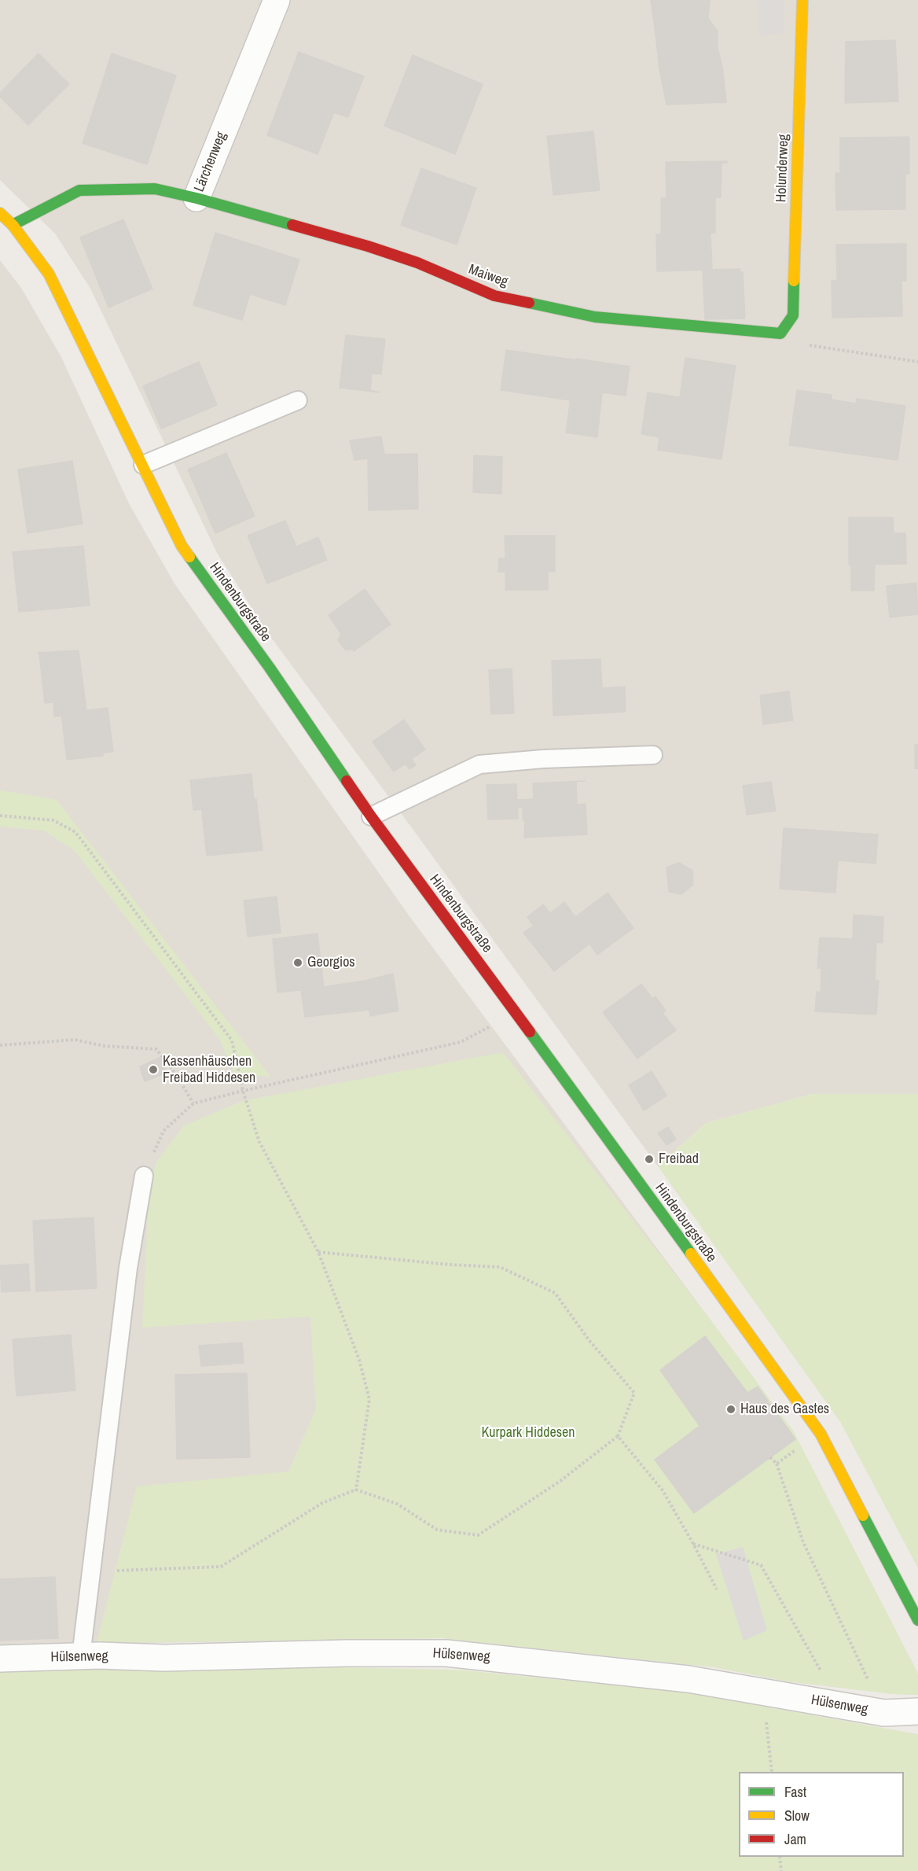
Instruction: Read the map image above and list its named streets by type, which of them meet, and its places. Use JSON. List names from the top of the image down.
{
  "streets": {
    "main road": [
      "Lärchenweg",
      "Holunderweg",
      "Maiweg",
      "Hindenburgstraße"
    ],
    "street": ["Hülsenweg"]
  },
  "crossings": [
    ["Lärchenweg", "Maiweg"],
    ["Lärchenweg", "Hindenburgstraße"],
    ["Holunderweg", "Maiweg"]
  ],
  "parks": ["Kurpark Hiddesen"],
  "places": [
    "Georgios",
    "Kassenhäuschen Freibad Hiddesen",
    "Freibad",
    "Haus des Gastes"
  ],
  "legend": ["Fast", "Slow", "Jam"]
}
